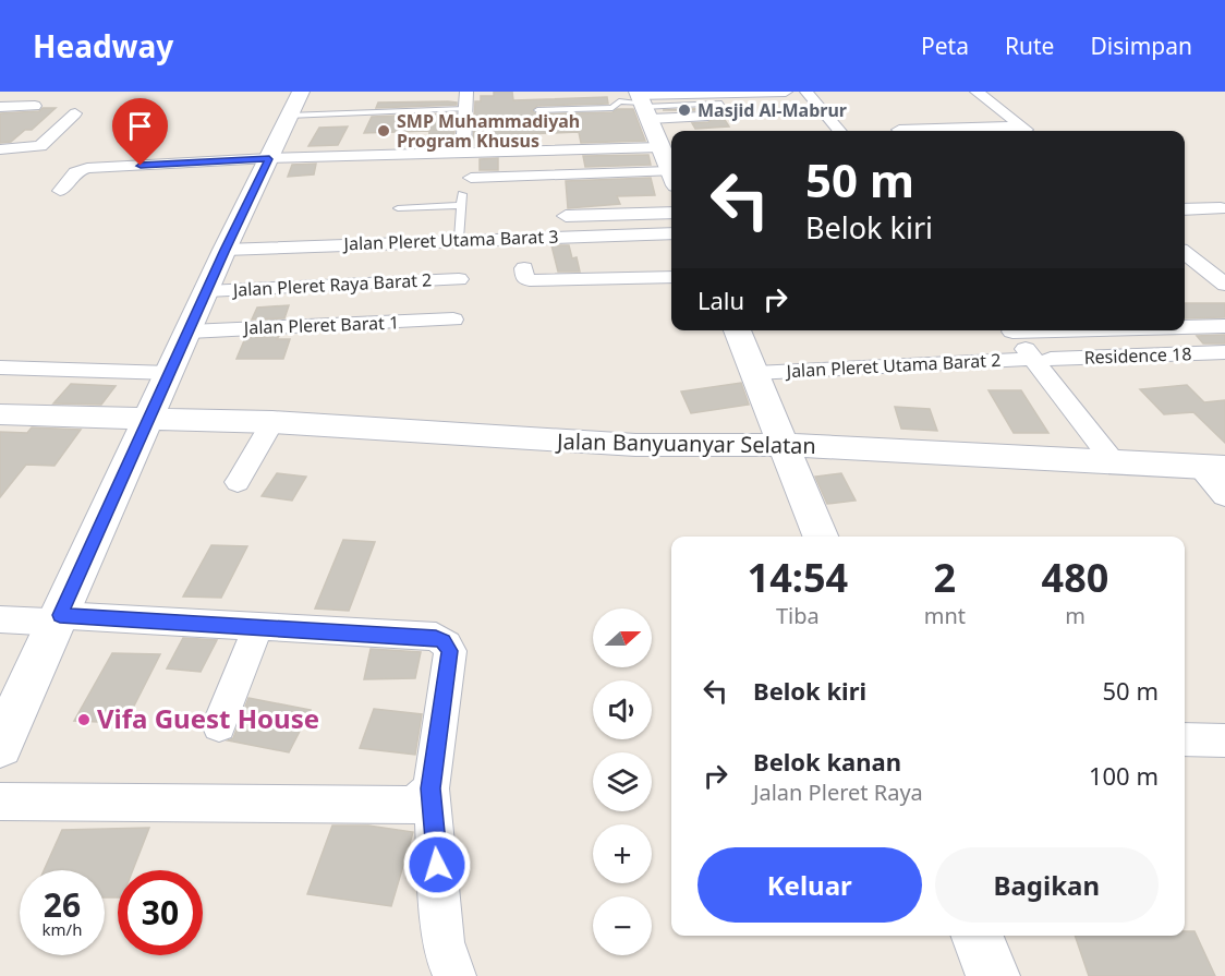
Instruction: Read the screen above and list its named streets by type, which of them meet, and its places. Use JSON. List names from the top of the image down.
{
  "streets": {
    "street": [
      "Jalan Pleret Utama Barat 3",
      "Jalan Pleret Raya Barat 2",
      "Jalan Pleret Barat 1",
      "Residence 18",
      "Jalan Pleret Utama Barat 2",
      "Jalan Banyuanyar Selatan"
    ]
  },
  "crossings": [
    ["Residence 18", "Jalan Pleret Utama Barat 2"]
  ],
  "places": ["Masjid Al-Mabrur", "SMP Muhammadiyah Program Khusus", "Vifa Guest House"],
  "north": "right",
  "page": {
    "header": "Headway",
    "nav": ["Peta", "Rute", "Disimpan"],
    "turn": ["50 m", "Belok kiri"],
    "then": "Lalu",
    "eta": [
      "14:54",
      "Tiba",
      "2",
      "mnt",
      "480",
      "m"
    ],
    "map_buttons": ["+", "−"],
    "list": [
      {
        "name": "Belok kiri",
        "value": "50 m"
      },
      {
        "name": "Belok kanan",
        "note": "Jalan Pleret Raya",
        "value": "100 m"
      }
    ],
    "buttons": ["Keluar", "Bagikan"],
    "speed": "26 km/h",
    "limit": "30"
  }
}
